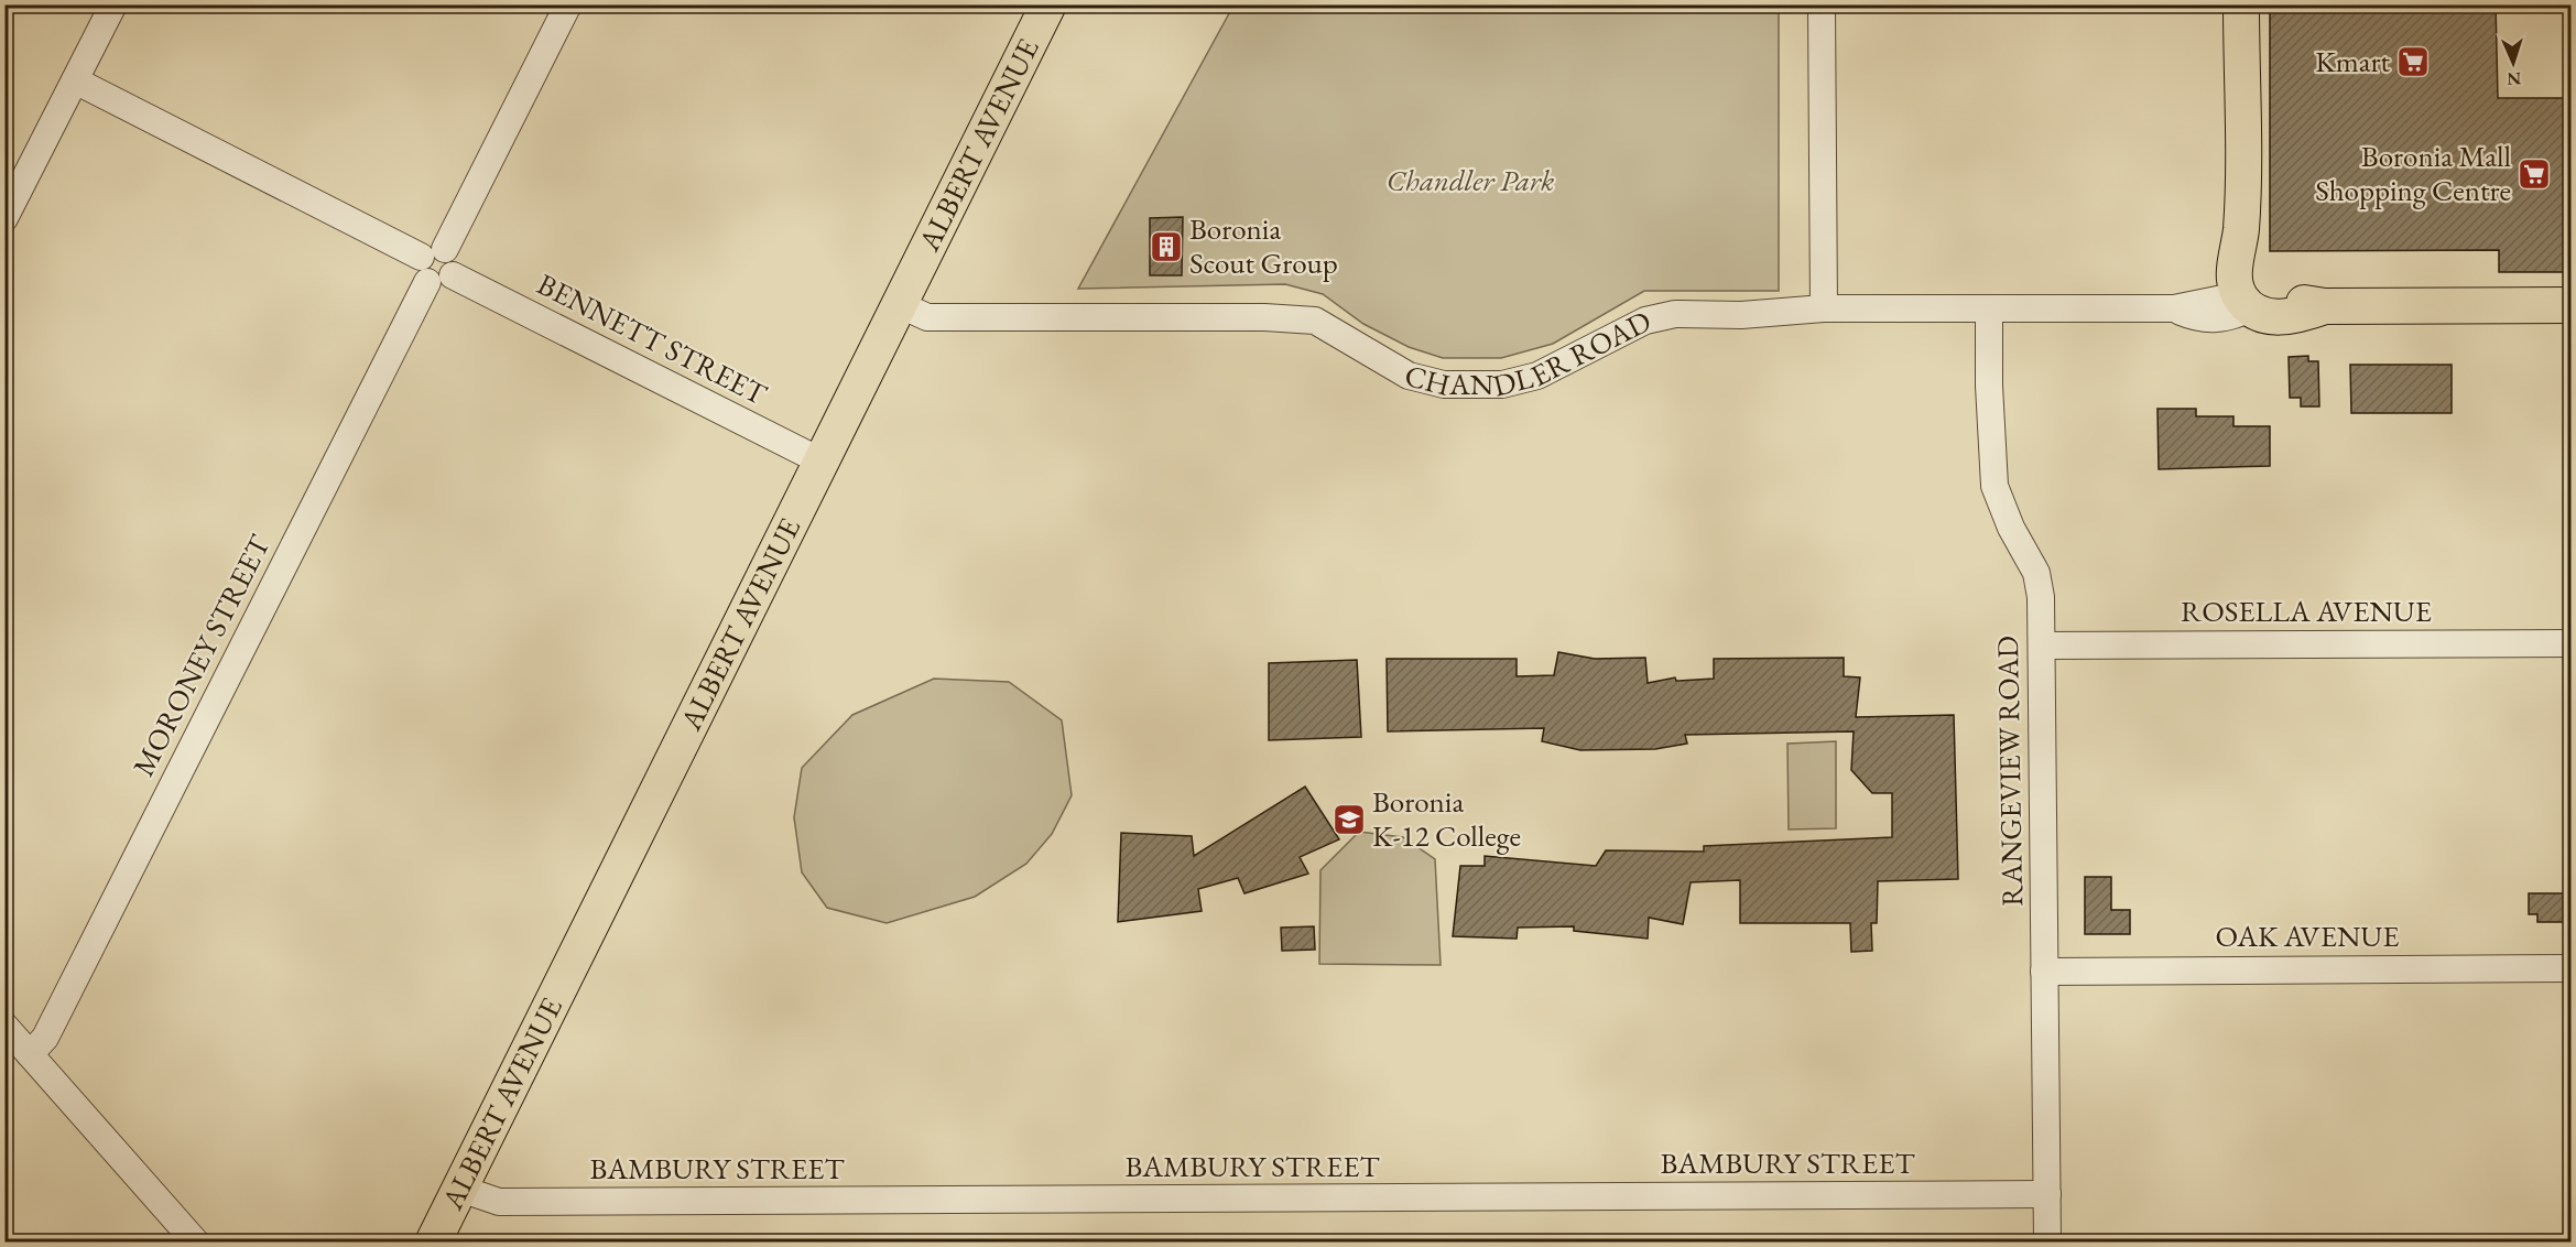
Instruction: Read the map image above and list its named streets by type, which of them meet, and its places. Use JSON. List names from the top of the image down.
{
  "streets": {
    "main road": ["ALBERT AVENUE"],
    "street": [
      "BENNETT STREET",
      "CHANDLER ROAD",
      "ROSELLA AVENUE",
      "MORONEY STREET",
      "RANGEVIEW ROAD",
      "OAK AVENUE",
      "BAMBURY STREET"
    ]
  },
  "crossings": [
    ["ALBERT AVENUE", "BENNETT STREET"],
    ["ALBERT AVENUE", "CHANDLER ROAD"],
    ["ALBERT AVENUE", "BAMBURY STREET"],
    ["BENNETT STREET", "MORONEY STREET"],
    ["CHANDLER ROAD", "RANGEVIEW ROAD"],
    ["ROSELLA AVENUE", "RANGEVIEW ROAD"],
    ["RANGEVIEW ROAD", "OAK AVENUE"],
    ["RANGEVIEW ROAD", "BAMBURY STREET"]
  ],
  "parks": ["Chandler Park"],
  "places": {
    "supermarket": ["Kmart", "Boronia Mall Shopping Centre"],
    "building": ["Boronia Scout Group"],
    "school or university": ["Boronia K-12 College"]
  },
  "north": "bottom"
}
